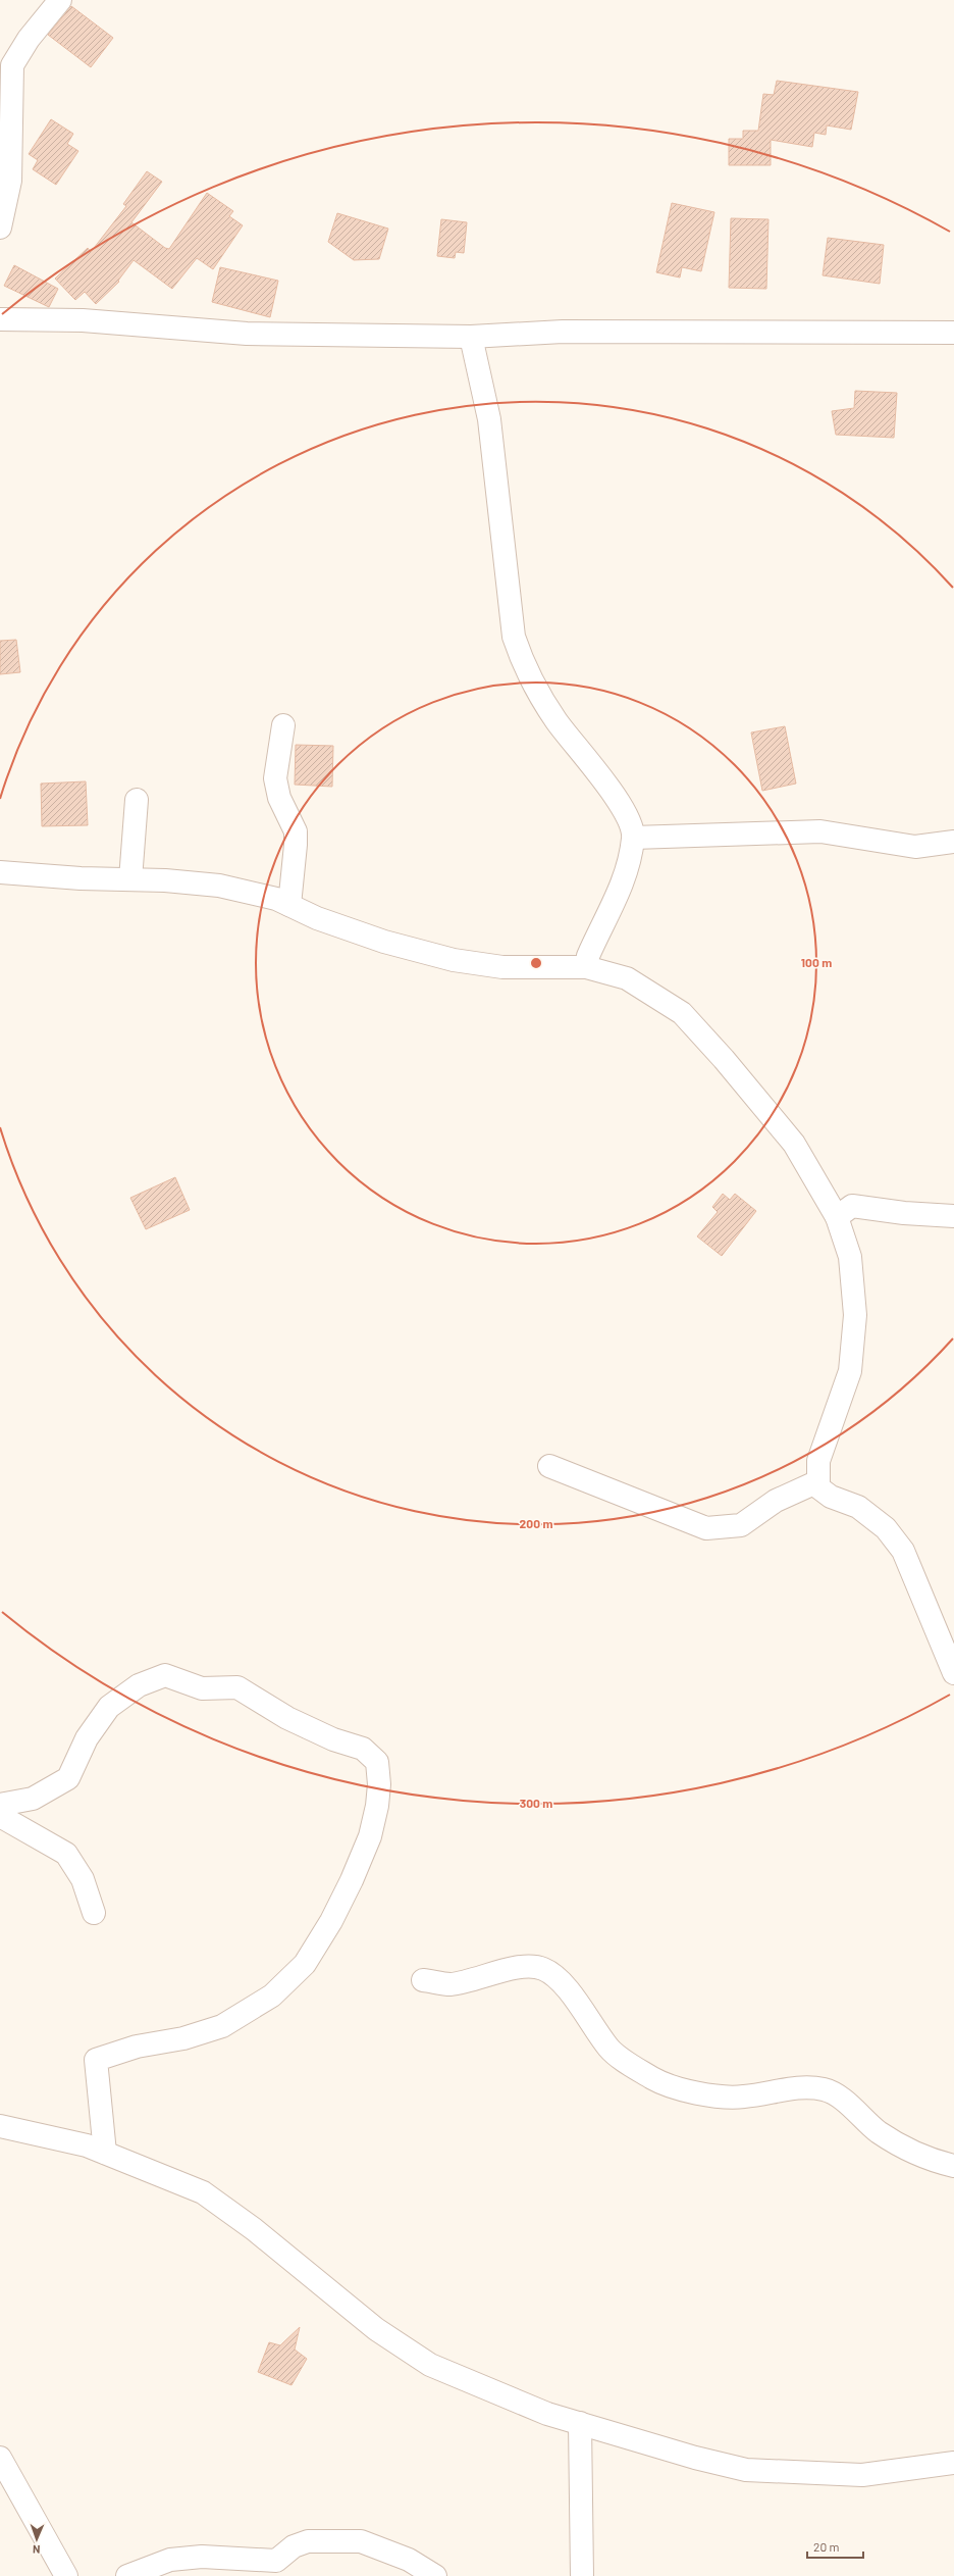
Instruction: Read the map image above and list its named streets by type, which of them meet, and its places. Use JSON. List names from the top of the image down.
{
  "scale_bar": "20 m",
  "north": "bottom",
  "rings": ["100 m", "200 m", "300 m"]
}
